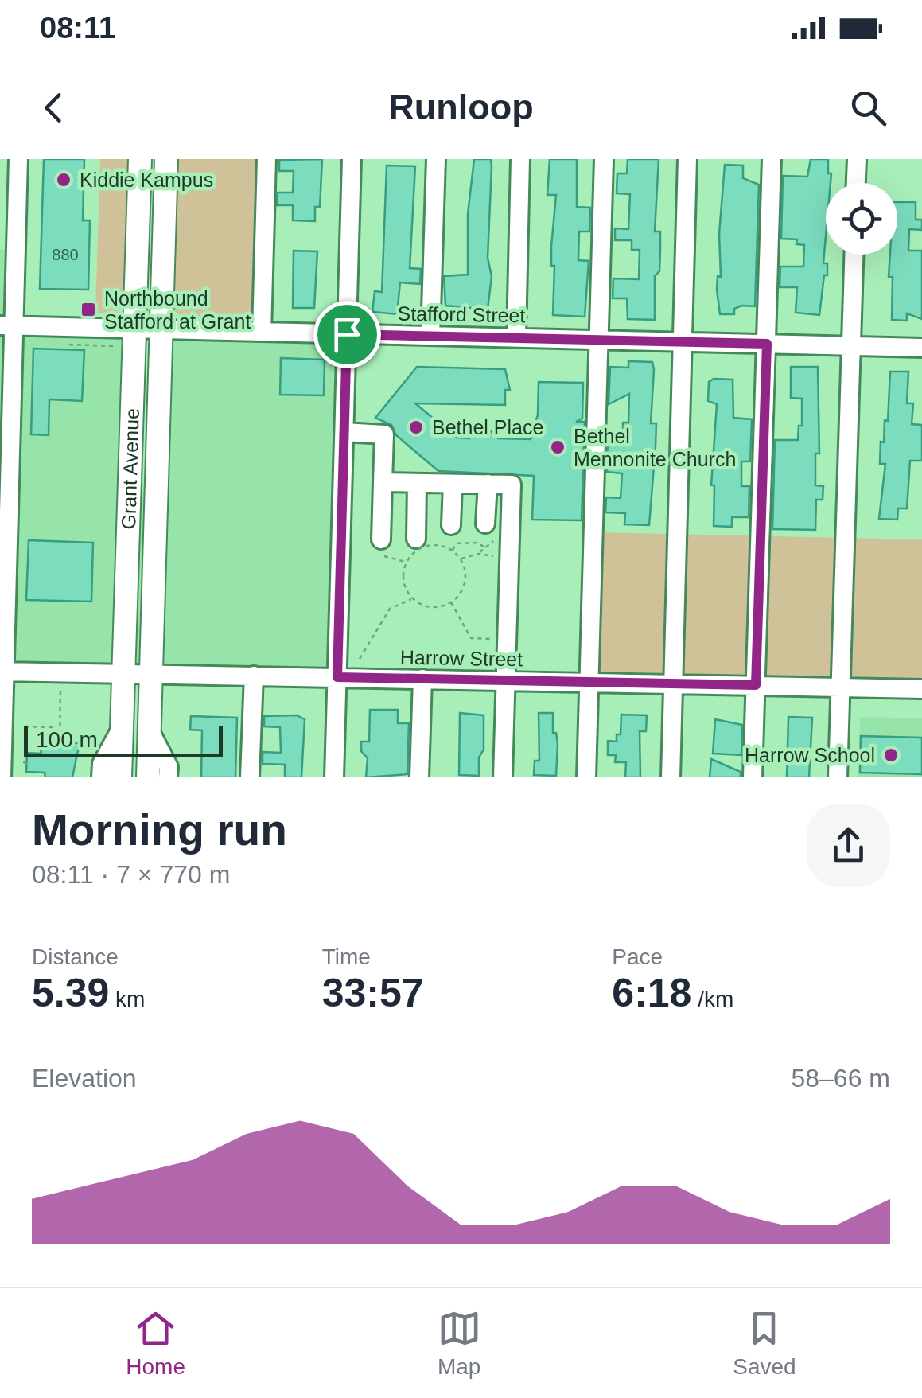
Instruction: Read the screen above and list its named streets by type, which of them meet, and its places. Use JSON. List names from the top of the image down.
{
  "streets": {
    "main road": ["Grant Avenue"],
    "street": ["Stafford Street", "Harrow Street"]
  },
  "crossings": [
    ["Stafford Street", "Grant Avenue"],
    ["Grant Avenue", "Harrow Street"]
  ],
  "places": {
    "other": [
      "Kiddie Kampus",
      "Bethel Place",
      "Bethel Mennonite Church",
      "Harrow School"
    ],
    "transit": ["Northbound Stafford at Grant"]
  },
  "house_numbers": ["880"],
  "scale_bar": "100 m",
  "page": {
    "status": "08:11",
    "header": "Runloop",
    "scale": "100 m",
    "heading": ["Morning run", "08:11 · 7 × 770 m"],
    "stats": [
      ["Distance", "5.39 km"],
      ["Time", "33:57"],
      ["Pace", "6:18 /km"]
    ],
    "chart": ["Elevation", "58–66 m"],
    "tabs": ["Home", "Map", "Saved"]
  }
}
